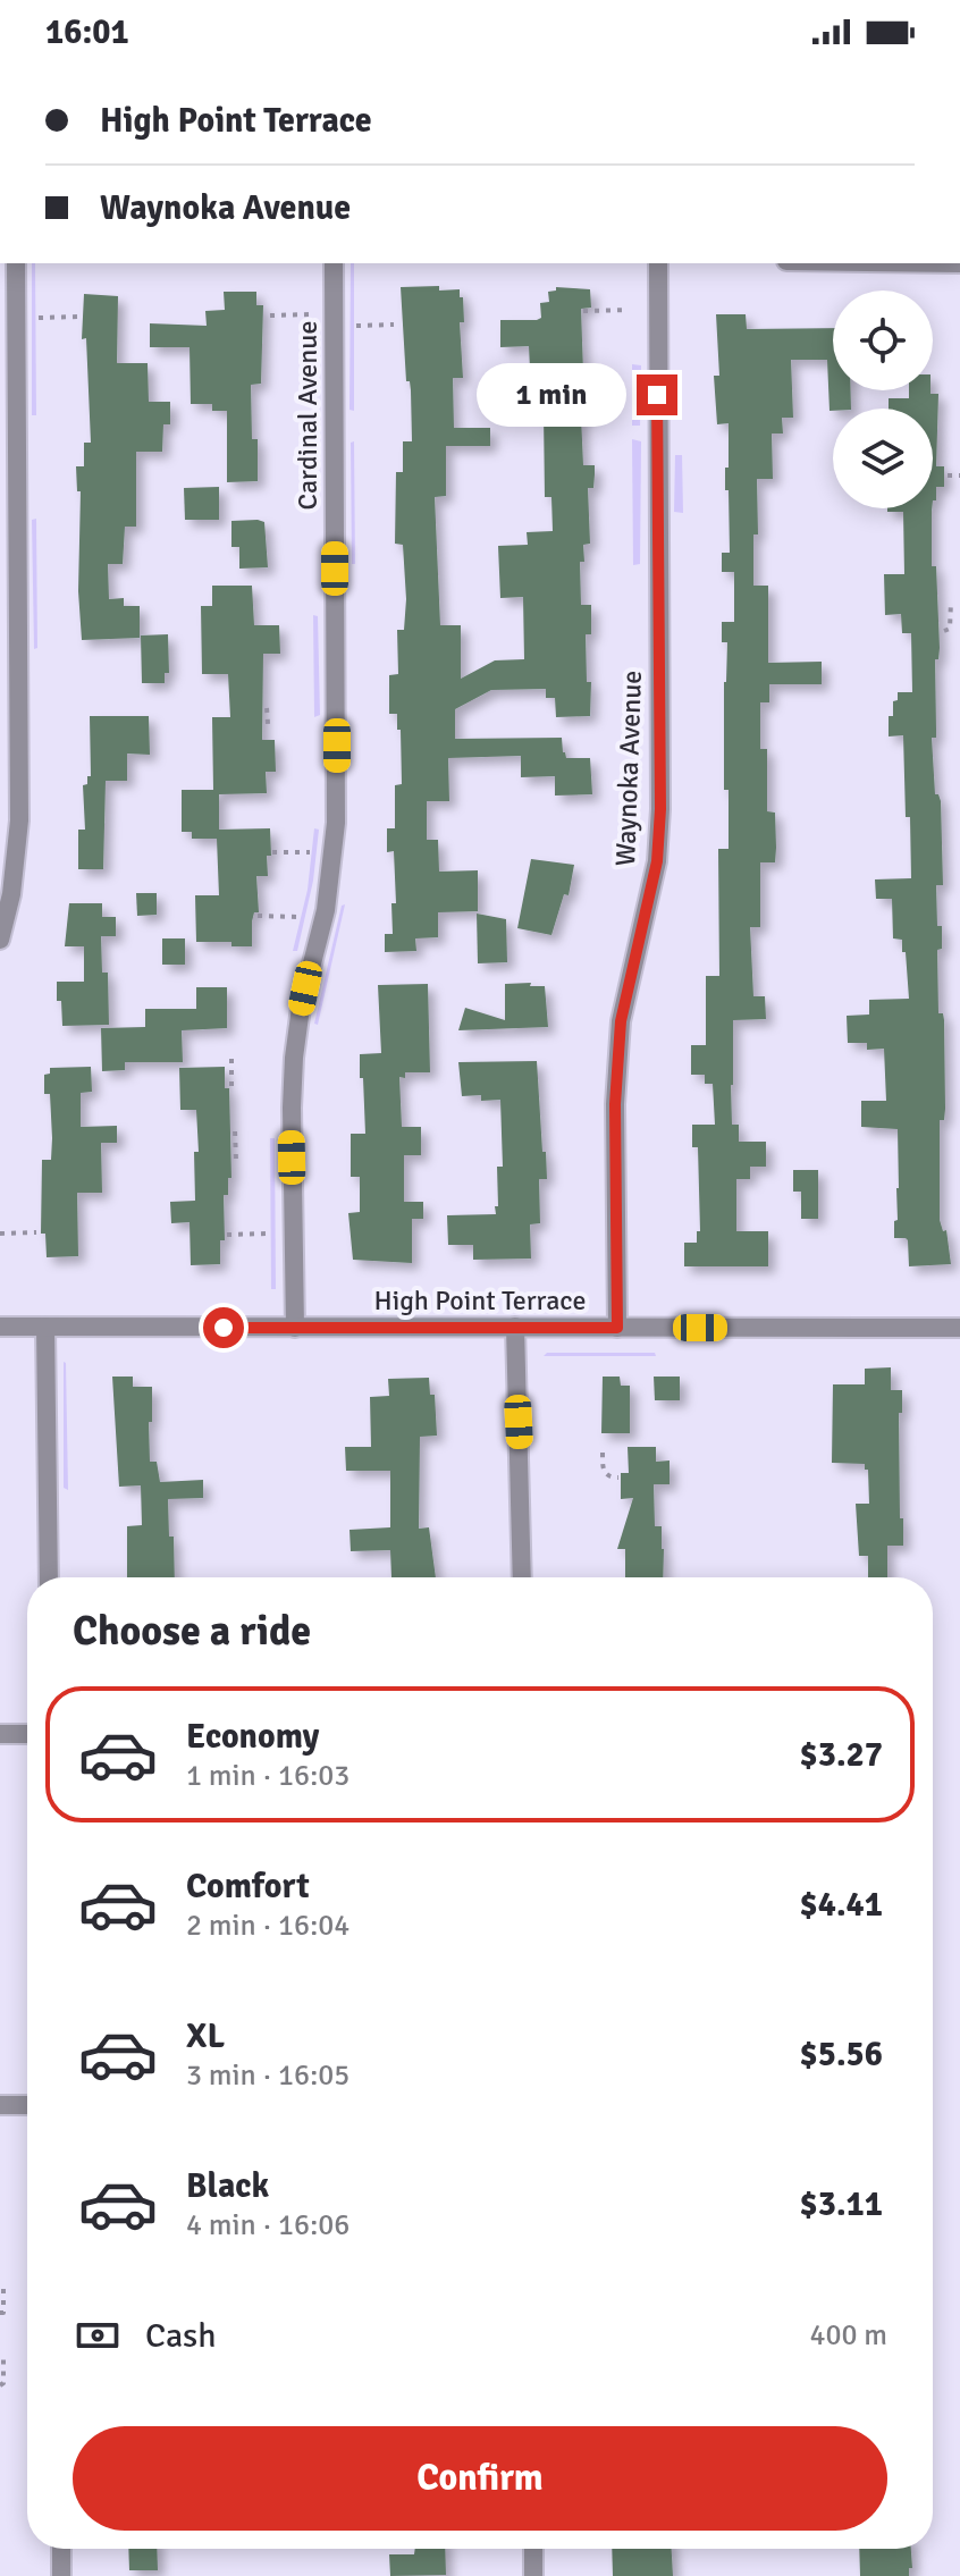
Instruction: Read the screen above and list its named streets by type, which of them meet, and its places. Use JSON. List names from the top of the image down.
{
  "streets": {
    "street": ["Cardinal Avenue", "Waynoka Avenue", "High Point Terrace"]
  },
  "crossings": [
    ["Cardinal Avenue", "High Point Terrace"],
    ["Waynoka Avenue", "High Point Terrace"]
  ],
  "page": {
    "status": "16:01",
    "banner": ["High Point Terrace", "Waynoka Avenue"],
    "bubble": "1 min",
    "heading": "Choose a ride",
    "list": [
      {
        "name": "Economy",
        "note": "1 min · 16:03",
        "value": "$3.27"
      },
      {
        "name": "Comfort",
        "note": "2 min · 16:04",
        "value": "$4.41"
      },
      {
        "name": "XL",
        "note": "3 min · 16:05",
        "value": "$5.56"
      },
      {
        "name": "Black",
        "note": "4 min · 16:06",
        "value": "$3.11"
      }
    ],
    "pay": ["Cash", "400 m"],
    "buttons": "Confirm"
  }
}
